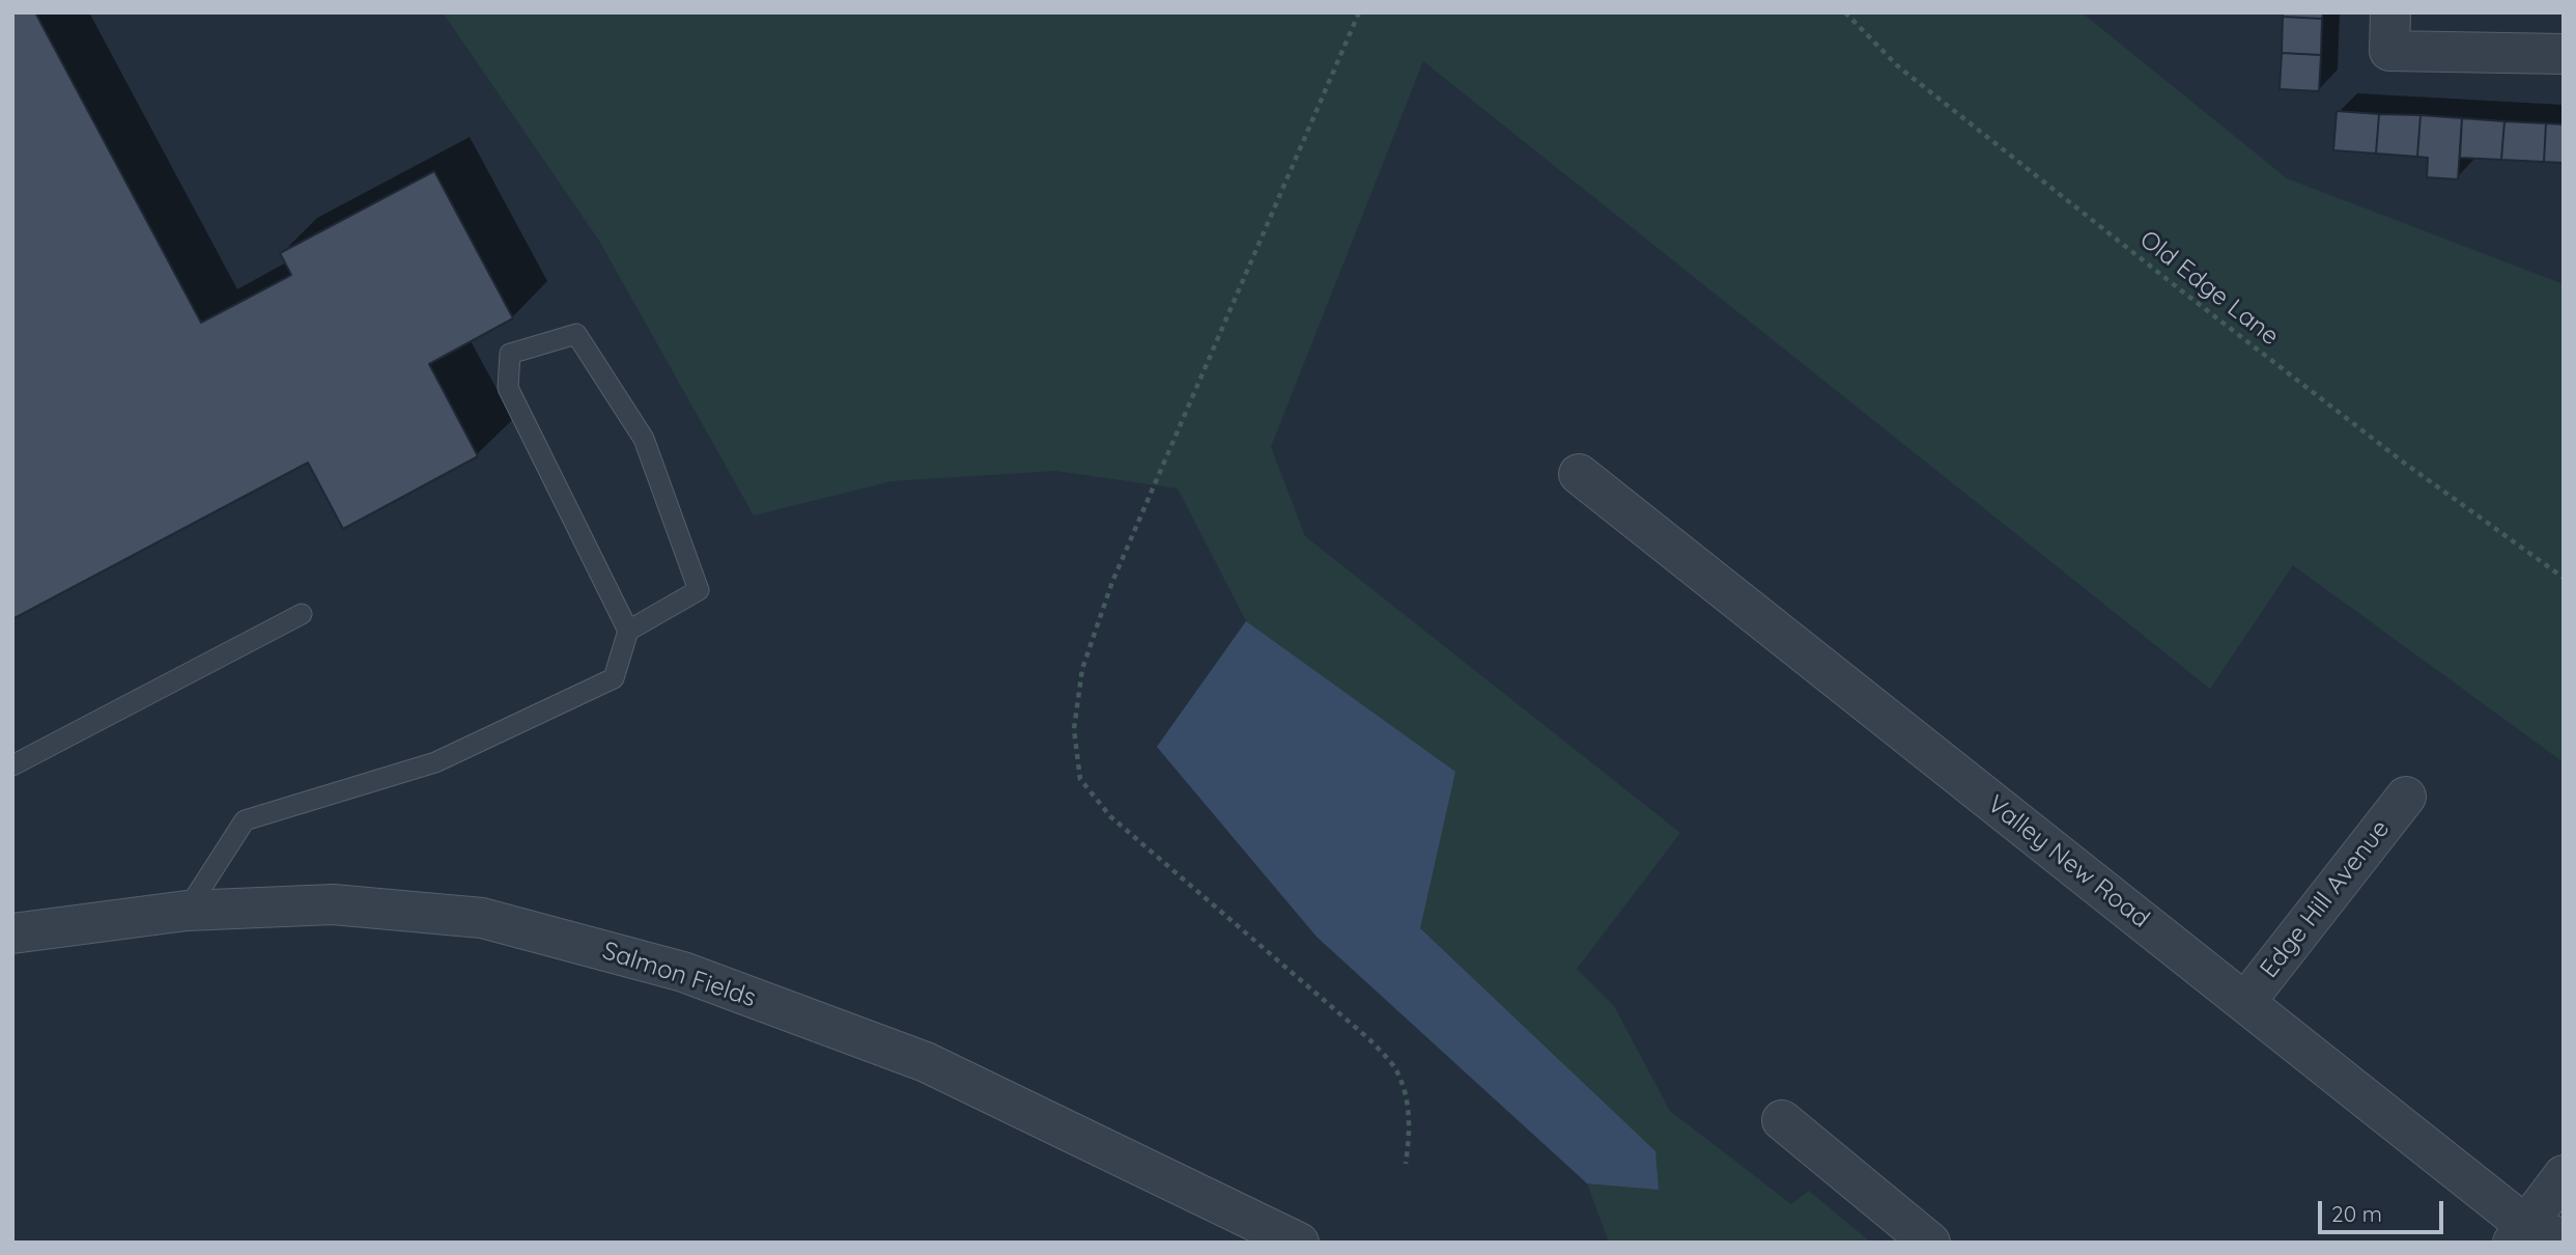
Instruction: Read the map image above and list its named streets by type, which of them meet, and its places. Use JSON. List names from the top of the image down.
{
  "streets": {
    "street": ["Valley New Road", "Edge Hill Avenue", "Salmon Fields"],
    "path": ["Old Edge Lane"]
  },
  "crossings": [
    ["Valley New Road", "Edge Hill Avenue"]
  ],
  "scale_bar": "20 m"
}
